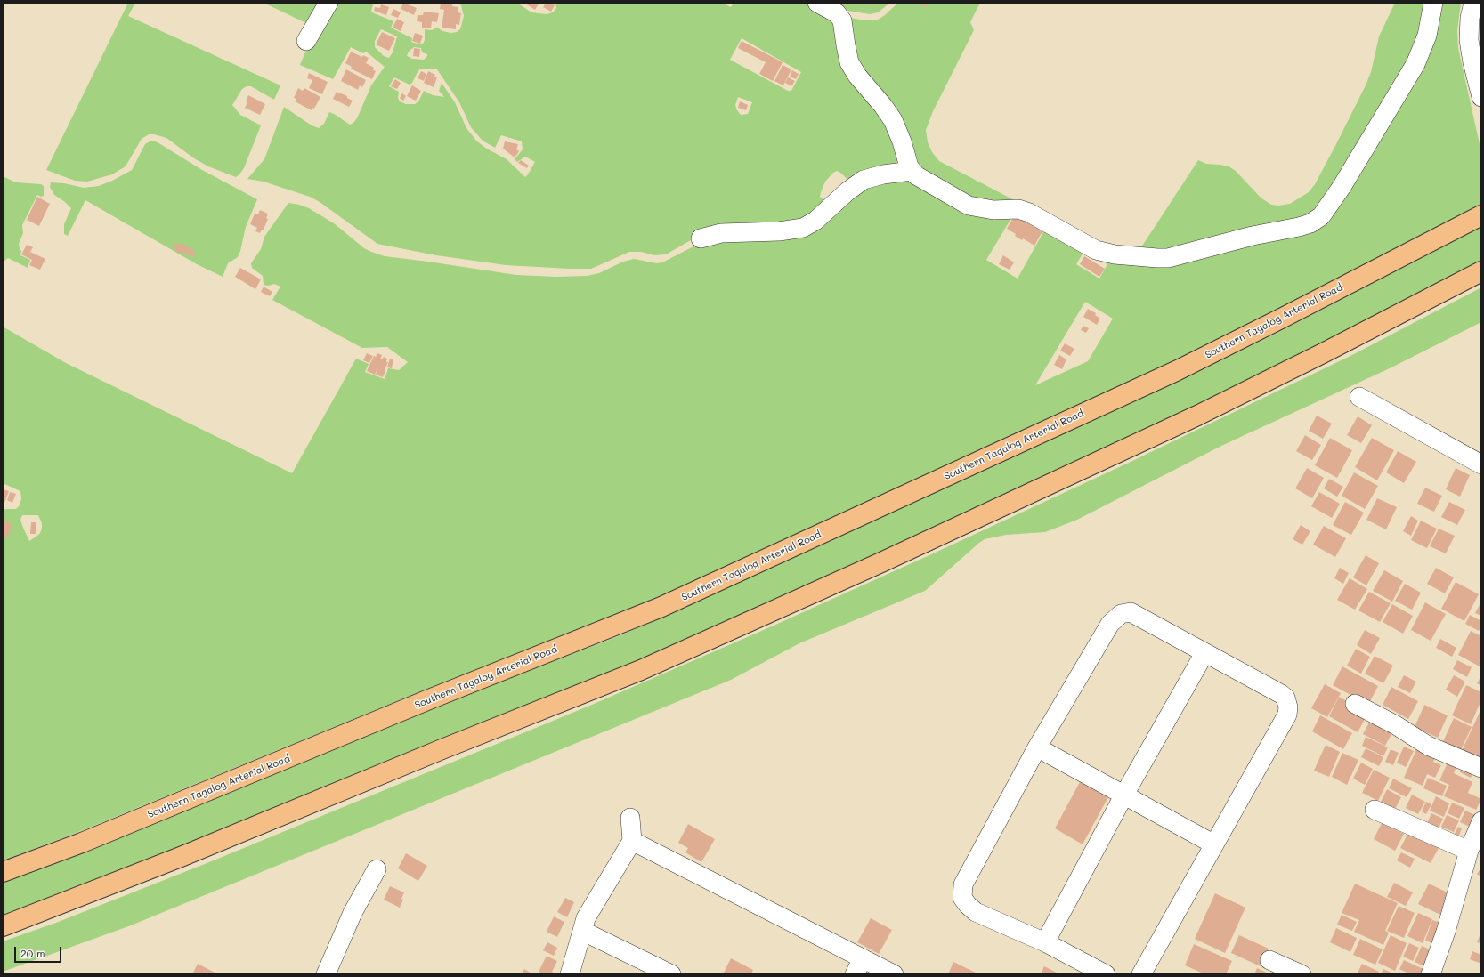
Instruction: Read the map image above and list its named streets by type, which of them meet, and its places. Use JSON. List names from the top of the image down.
{
  "streets": {
    "highway": ["Southern Tagalog Arterial Road"]
  },
  "scale_bar": "20 m"
}
